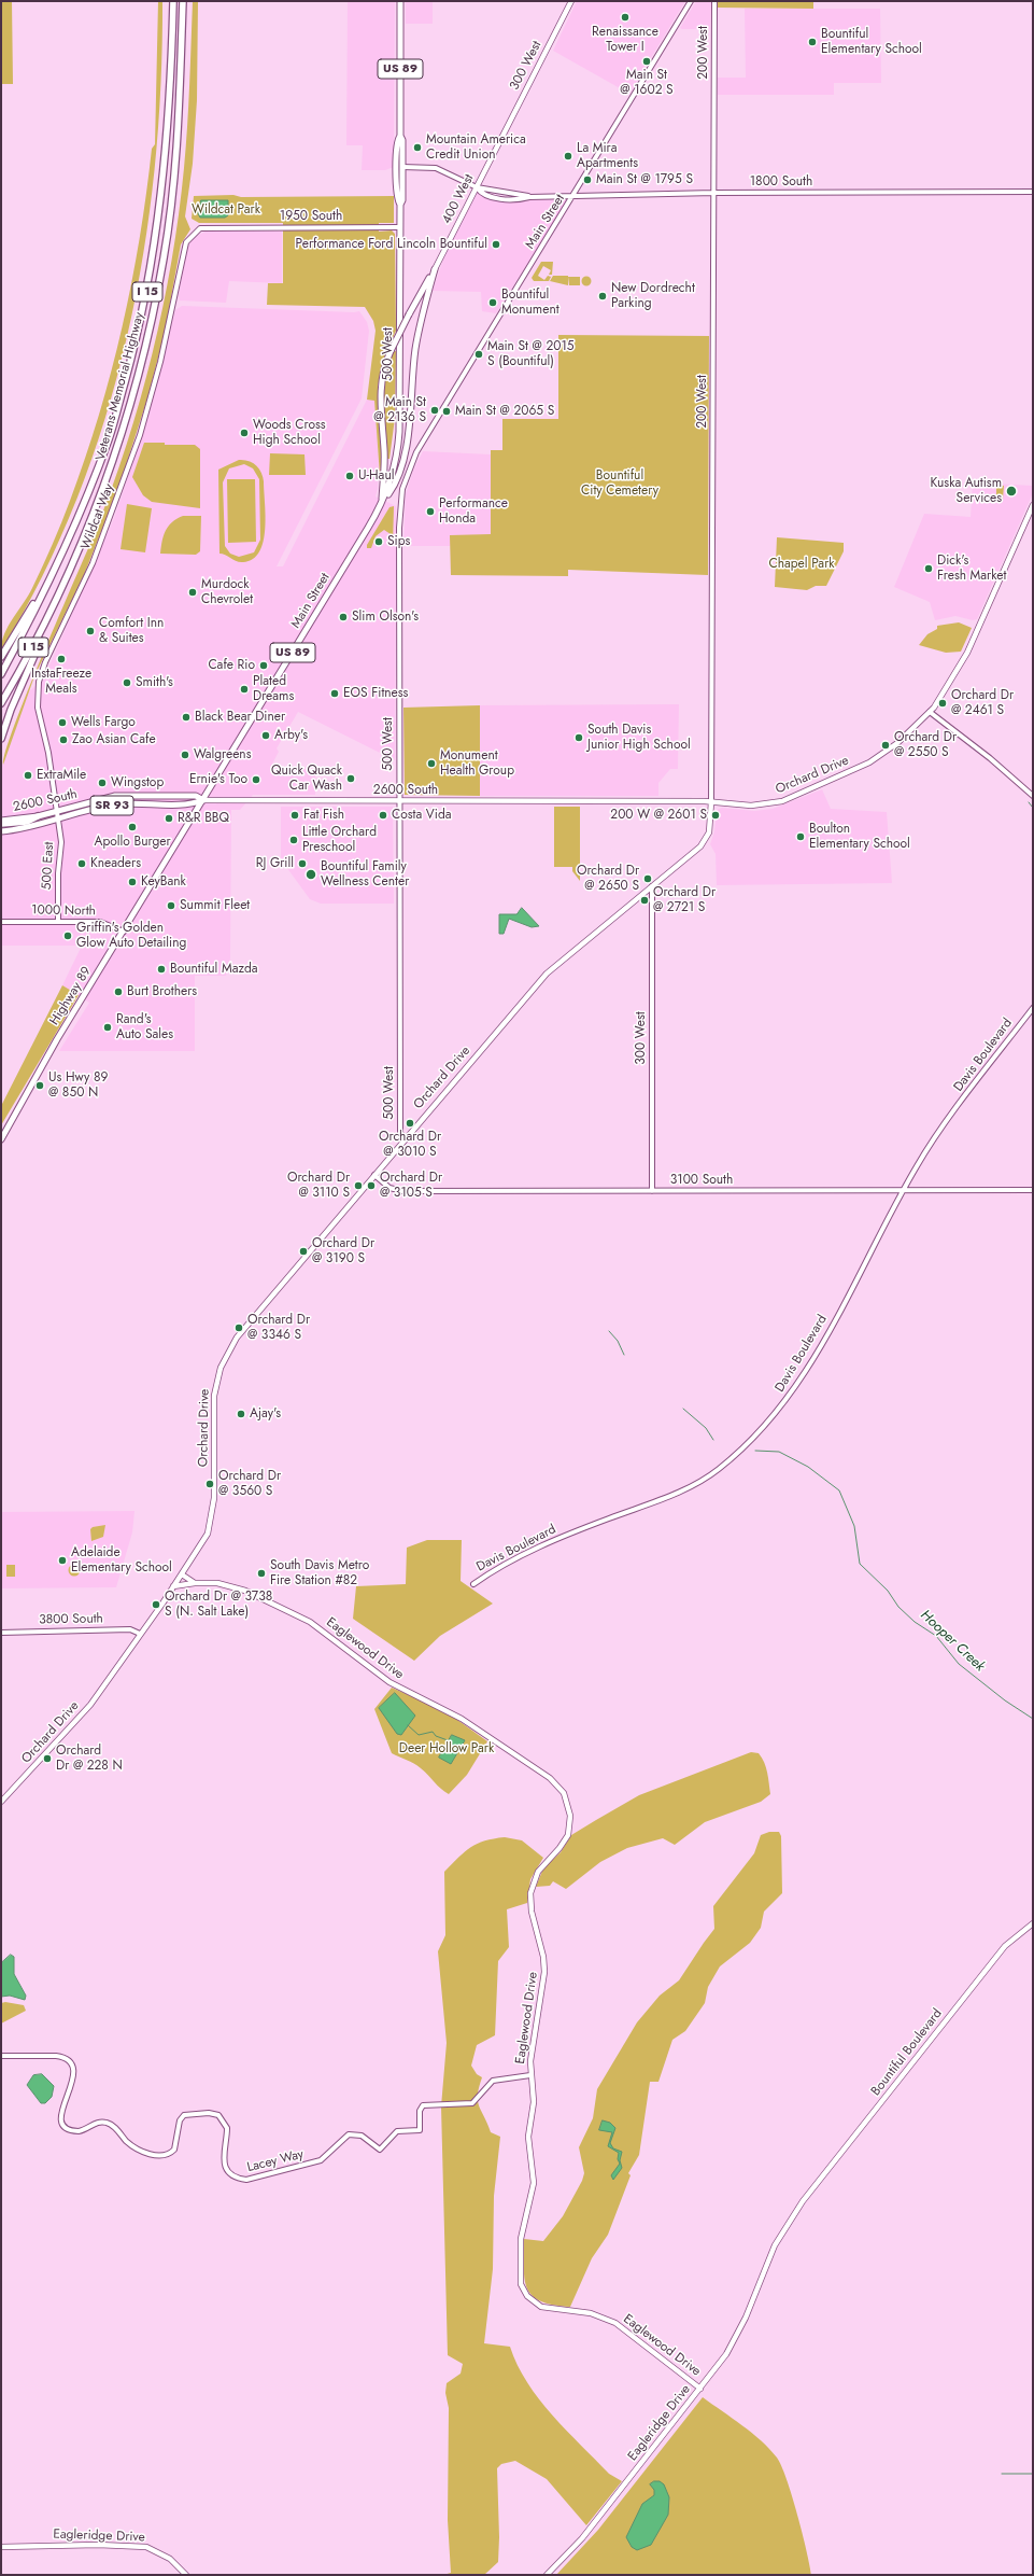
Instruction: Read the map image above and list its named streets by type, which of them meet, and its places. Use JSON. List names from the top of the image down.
{
  "streets": {
    "highway": ["I 15", "Veterans Memorial Highway"],
    "main road": [
      "300 West",
      "US 89",
      "400 West",
      "Main Street",
      "500 West",
      "Orchard Drive",
      "2600 South",
      "SR 93",
      "Highway 89",
      "Eaglewood Drive",
      "Bountiful Boulevard",
      "Eagleridge Drive"
    ],
    "street": [
      "200 West",
      "1800 South",
      "1950 South",
      "Wildcat Way",
      "500 East",
      "1000 North",
      "Davis Boulevard",
      "3100 South",
      "3800 South",
      "Lacey Way"
    ]
  },
  "crossings": [
    ["200 West", "1800 South"],
    ["200 West", "Orchard Drive"],
    ["200 West", "2600 South"],
    ["300 West", "400 West"],
    ["300 West", "Orchard Drive"],
    ["300 West", "3100 South"],
    ["1800 South", "400 West"],
    ["1800 South", "Main Street"],
    ["1800 South", "500 West"],
    ["1950 South", "500 West"],
    ["1950 South", "Wildcat Way"],
    ["Main Street", "500 West"],
    ["Main Street", "2600 South"],
    ["Main Street", "SR 93"],
    ["Main Street", "Highway 89"],
    ["500 West", "Orchard Drive"],
    ["500 West", "2600 South"],
    ["Wildcat Way", "2600 South"],
    ["Wildcat Way", "500 East"],
    ["Orchard Drive", "2600 South"],
    ["Orchard Drive", "3100 South"],
    ["Orchard Drive", "3800 South"],
    ["Orchard Drive", "Eaglewood Drive"],
    ["2600 South", "SR 93"],
    ["2600 South", "500 East"],
    ["2600 South", "Highway 89"],
    ["SR 93", "500 East"],
    ["SR 93", "Highway 89"],
    ["500 East", "1000 North"],
    ["1000 North", "Highway 89"],
    ["Davis Boulevard", "3100 South"],
    ["Eaglewood Drive", "Lacey Way"],
    ["Eaglewood Drive", "Eagleridge Drive"],
    ["Bountiful Boulevard", "Eagleridge Drive"]
  ],
  "water": ["Hooper Creek"],
  "parks": [
    "Wildcat Park",
    "Bountiful City Cemetery",
    "Chapel Park",
    "Deer Hollow Park"
  ],
  "places": [
    "Renaissance Tower I",
    "Bountiful Elementary School",
    "Main St @ 1602 S",
    "Mountain America Credit Union",
    "La Mira Apartments",
    "Main St @ 1795 S",
    "Performance Ford Lincoln Bountiful",
    "New Dordrecht Parking",
    "Bountiful Monument",
    "Main St @ 2015 S (Bountiful)",
    "Main St @ 2136 S",
    "Main St @ 2065 S",
    "Woods Cross High School",
    "U-Haul",
    "Kuska Autism Services",
    "Performance Honda",
    "Sips",
    "Dick's Fresh Market",
    "Murdock Chevrolet",
    "Slim Olson's",
    "Comfort Inn & Suites",
    "InstaFreeze Meals",
    "Cafe Rio",
    "Smith's",
    "Plated Dreams",
    "EOS Fitness",
    "Orchard Dr @ 2461 S",
    "Black Bear Diner",
    "Wells Fargo",
    "Arby's",
    "South Davis Junior High School",
    "Zao Asian Cafe",
    "Orchard Dr @ 2550 S",
    "Walgreens",
    "Monument Health Group",
    "ExtraMile",
    "Quick Quack Car Wash",
    "Ernie's Too",
    "Wingstop",
    "Fat Fish",
    "Costa Vida",
    "200 W @ 2601 S",
    "R&R BBQ",
    "Apollo Burger",
    "Boulton Elementary School",
    "Little Orchard Preschool",
    "Kneaders",
    "RJ Grill",
    "Bountiful Family Wellness Center",
    "Orchard Dr @ 2650 S",
    "KeyBank",
    "Orchard Dr @ 2721 S",
    "Summit Fleet",
    "Griffin's Golden Glow Auto Detailing",
    "Bountiful Mazda",
    "Burt Brothers",
    "Rand's Auto Sales",
    "Us Hwy 89 @ 850 N",
    "Orchard Dr @ 3010 S",
    "Orchard Dr @ 3110 S",
    "Orchard Dr @ 3105 S",
    "Orchard Dr @ 3190 S",
    "Orchard Dr @ 3346 S",
    "Ajay's",
    "Orchard Dr @ 3560 S",
    "Adelaide Elementary School",
    "South Davis Metro Fire Station #82",
    "Orchard Dr @ 3738 S (N. Salt Lake)",
    "Orchard Dr @ 228 N"
  ]
}
